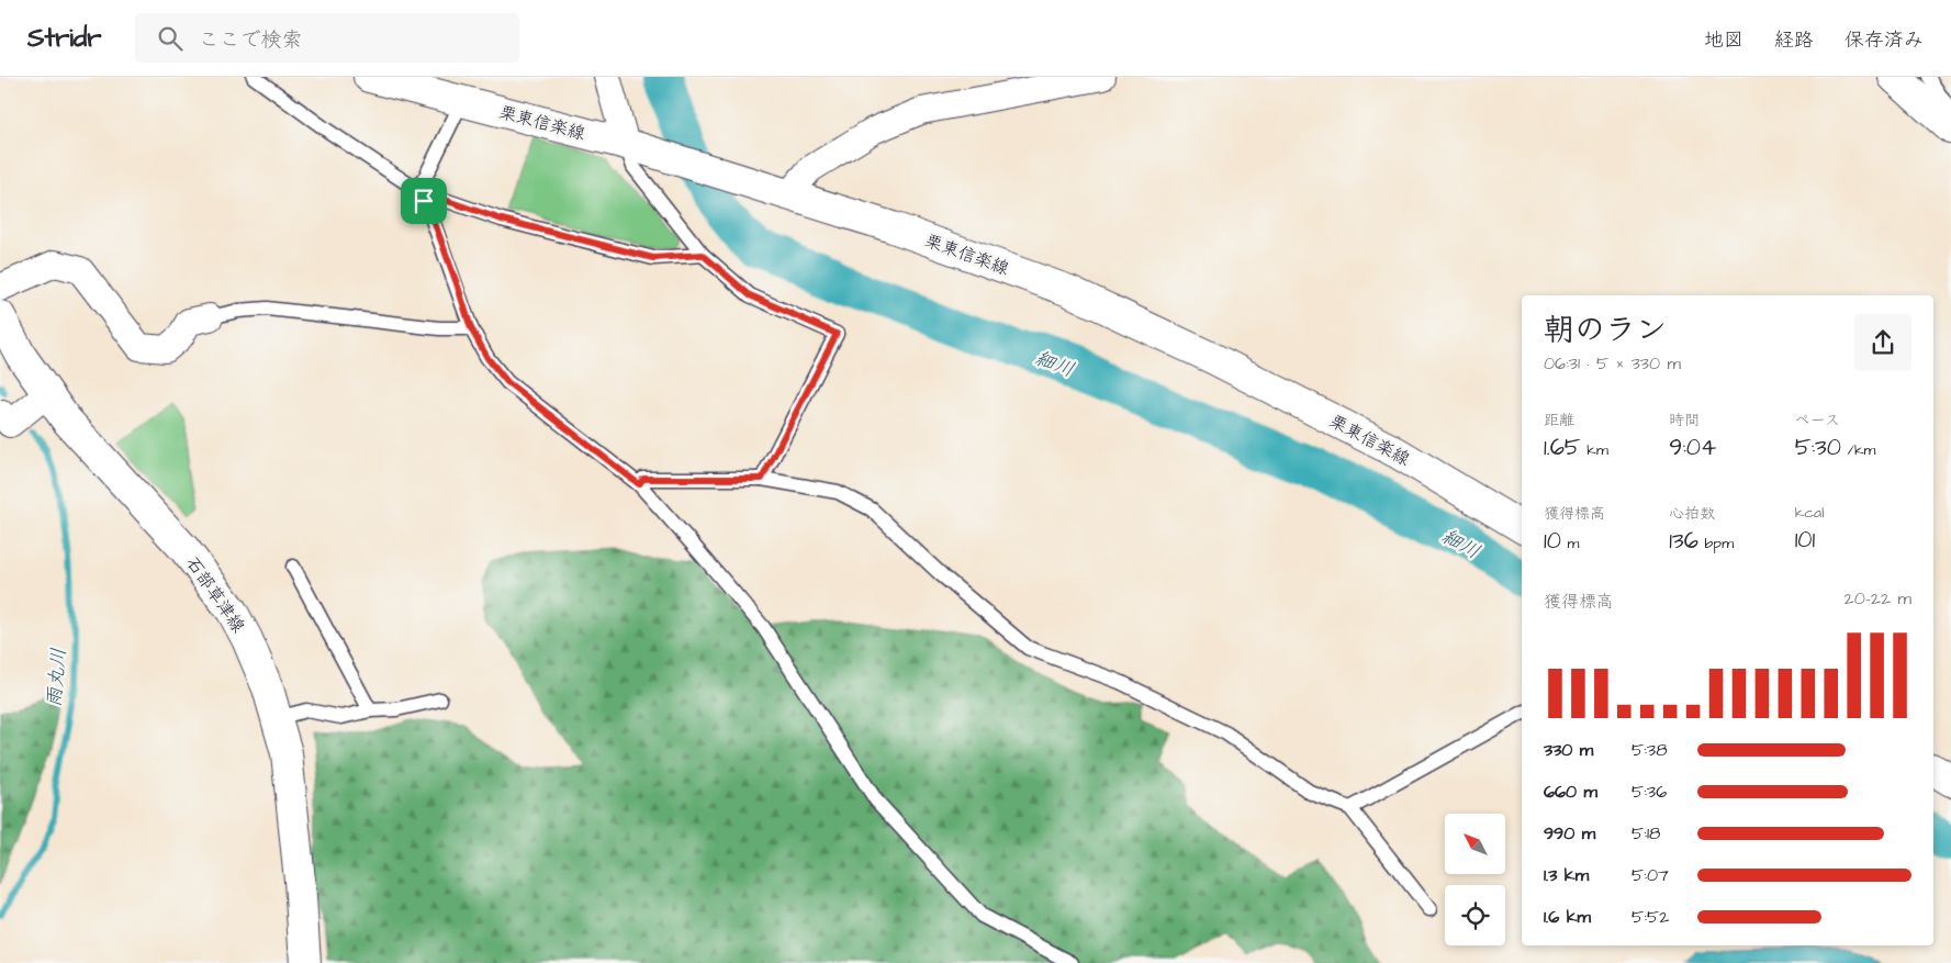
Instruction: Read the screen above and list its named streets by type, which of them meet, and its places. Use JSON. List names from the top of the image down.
{
  "streets": {
    "main road": ["栗東信楽線", "石部草津線"]
  },
  "water": ["細川", "雨丸川"],
  "north": "top left",
  "page": {
    "header": "Stridr",
    "search": "ここで検索",
    "nav": ["地図", "経路", "保存済み"],
    "heading": ["朝のラン", "06:31 · 5 × 330 m"],
    "stats": [
      ["距離", "1.65 km"],
      ["時間", "9:04"],
      ["ペース", "5:30 /km"],
      ["獲得標高", "10 m"],
      ["心拍数", "136 bpm"],
      ["kcal", "101"]
    ],
    "chart": ["獲得標高", "20–22 m"],
    "list": [
      {
        "name": "330 m",
        "note": "5:38"
      },
      {
        "name": "660 m",
        "note": "5:36"
      },
      {
        "name": "990 m",
        "note": "5:18"
      },
      {
        "name": "1.3 km",
        "note": "5:07"
      },
      {
        "name": "1.6 km",
        "note": "5:52"
      }
    ]
  }
}
